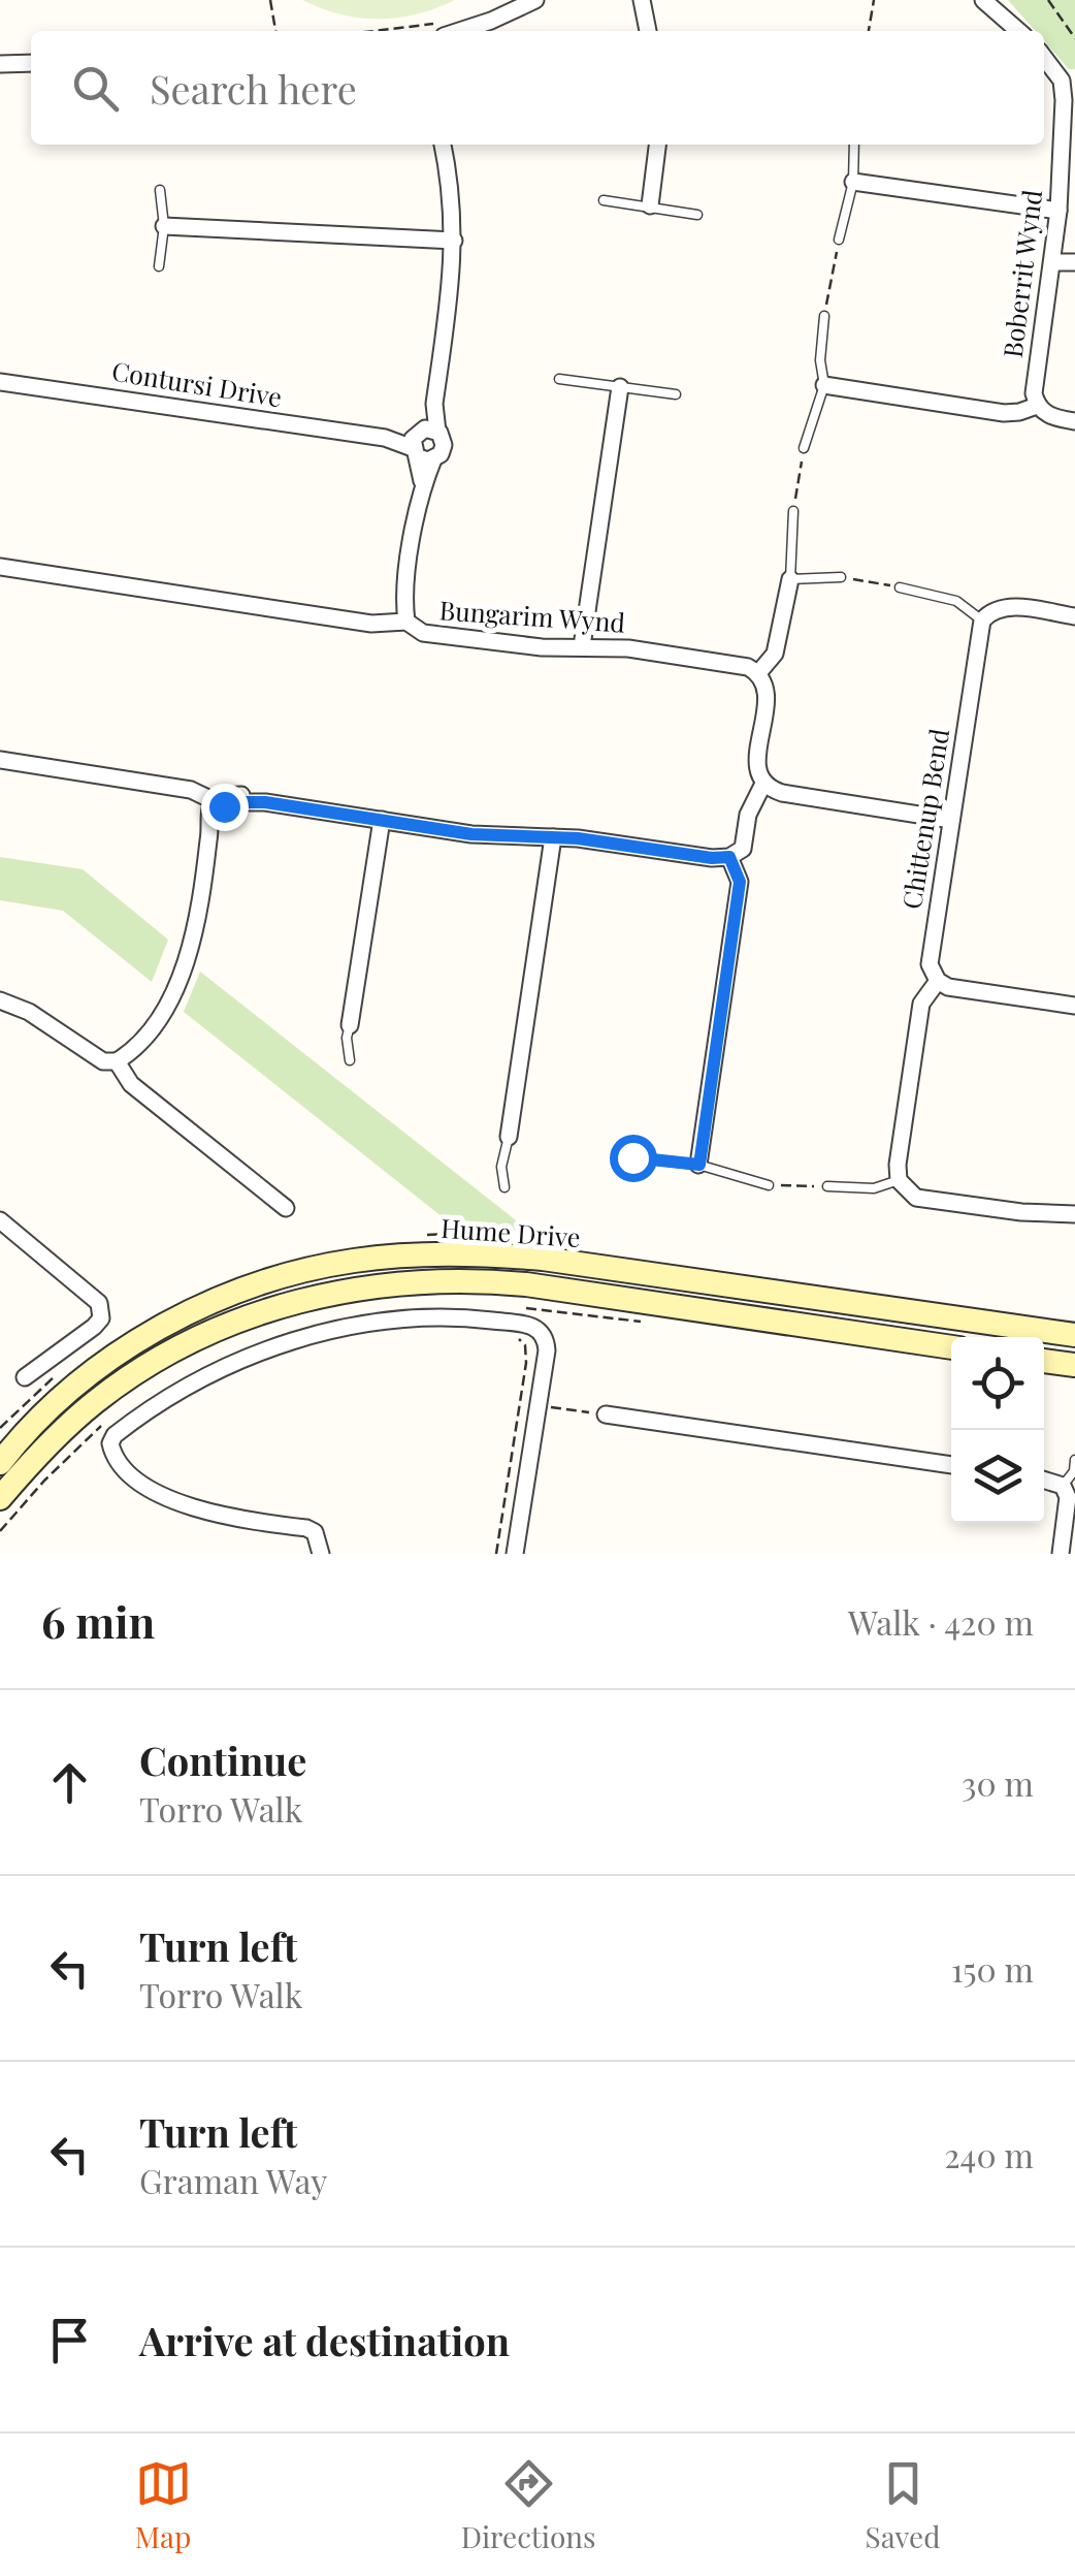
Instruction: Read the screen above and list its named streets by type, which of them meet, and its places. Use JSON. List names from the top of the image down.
{
  "streets": {
    "street": [
      "Boberrit Wynd",
      "Contursi Drive",
      "Bungarim Wynd",
      "Chittenup Bend",
      "Hume Drive"
    ]
  },
  "page": {
    "search": "Search here",
    "heading": ["6 min", "Walk · 420 m"],
    "list": [
      ["Continue", "Torro Walk", "30 m"],
      ["Turn left", "Torro Walk", "150 m"],
      ["Turn left", "Graman Way", "240 m"],
      "Arrive at destination"
    ],
    "nav": ["Map", "Directions", "Saved"]
  }
}
